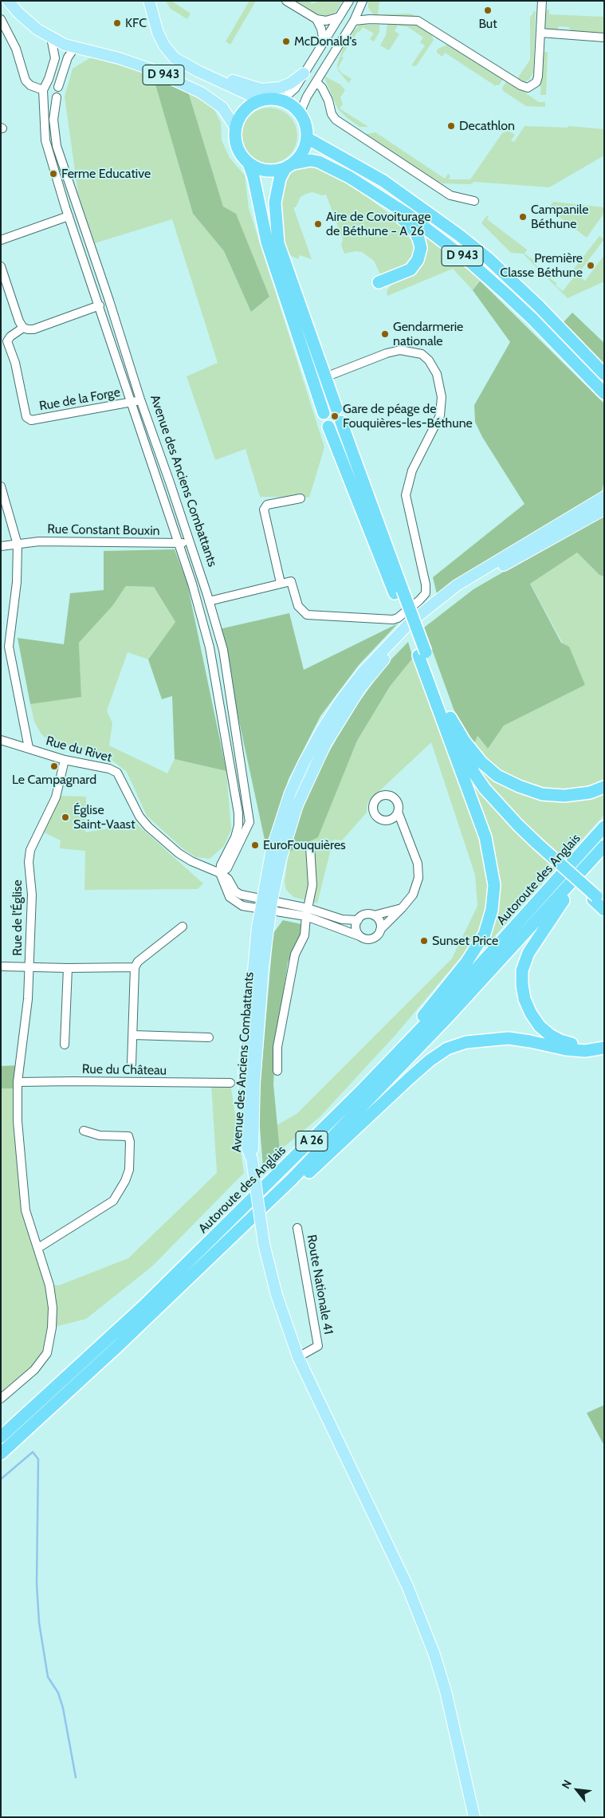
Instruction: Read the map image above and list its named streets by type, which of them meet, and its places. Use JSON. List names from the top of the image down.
{
  "streets": {
    "highway": ["D 943", "Autoroute des Anglais", "A 26"],
    "main road": ["Avenue des Anciens Combattants"],
    "street": [
      "Rue de la Forge",
      "Rue Constant Bouxin",
      "Rue du Rivet",
      "Rue de l'Église",
      "Rue du Château",
      "Route Nationale 41"
    ]
  },
  "crossings": [
    ["D 943", "Avenue des Anciens Combattants"],
    ["Rue de la Forge", "Avenue des Anciens Combattants"],
    ["Avenue des Anciens Combattants", "Rue Constant Bouxin"],
    ["Avenue des Anciens Combattants", "Rue du Rivet"],
    ["Avenue des Anciens Combattants", "Route Nationale 41"],
    ["Rue du Rivet", "Rue de l'Église"],
    ["Rue de l'Église", "Rue du Château"]
  ],
  "places": [
    "But",
    "KFC",
    "McDonald's",
    "Decathlon",
    "Ferme Educative",
    "Campanile Béthune",
    "Aire de Covoiturage de Béthune − A 26",
    "Première Classe Béthune",
    "Gendarmerie nationale",
    "Gare de péage de Fouquières-les-Béthune",
    "Le Campagnard",
    "Église Saint-Vaast",
    "EuroFouquières",
    "Sunset Price"
  ],
  "north": "top left"
}
